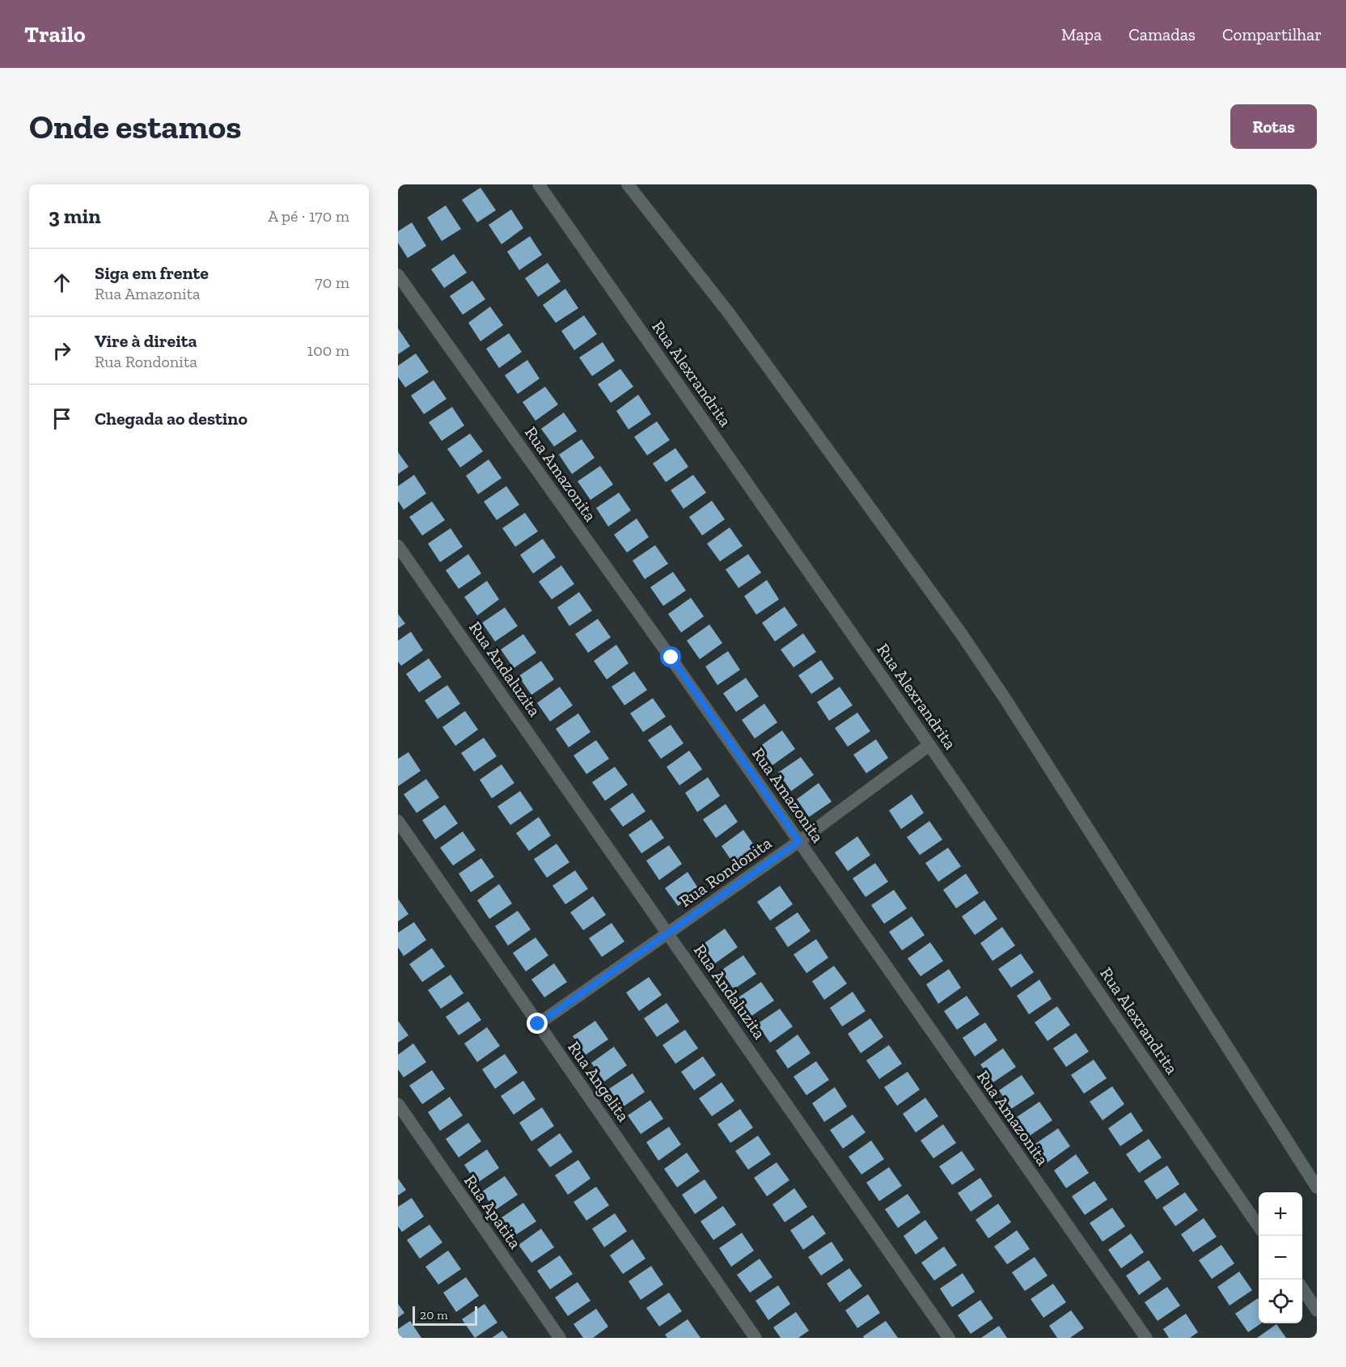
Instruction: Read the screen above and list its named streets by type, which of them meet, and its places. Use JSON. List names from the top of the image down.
{
  "streets": {
    "street": [
      "Rua Alexrandrita",
      "Rua Amazonita",
      "Rua Andaluzita",
      "Rua Rondonita",
      "Rua Angelita",
      "Rua Apatita"
    ]
  },
  "crossings": [
    ["Rua Alexrandrita", "Rua Rondonita"],
    ["Rua Amazonita", "Rua Rondonita"],
    ["Rua Andaluzita", "Rua Rondonita"],
    ["Rua Rondonita", "Rua Angelita"]
  ],
  "scale_bar": "20 m",
  "page": {
    "header": "Trailo",
    "nav": ["Mapa", "Camadas", "Compartilhar"],
    "buttons": "Rotas",
    "title": "Onde estamos",
    "heading": ["3 min", "A pé · 170 m"],
    "list": [
      ["Siga em frente", "Rua Amazonita", "70 m"],
      ["Vire à direita", "Rua Rondonita", "100 m"],
      "Chegada ao destino"
    ],
    "map_buttons": ["+", "−"],
    "scale": "20 m"
  }
}
